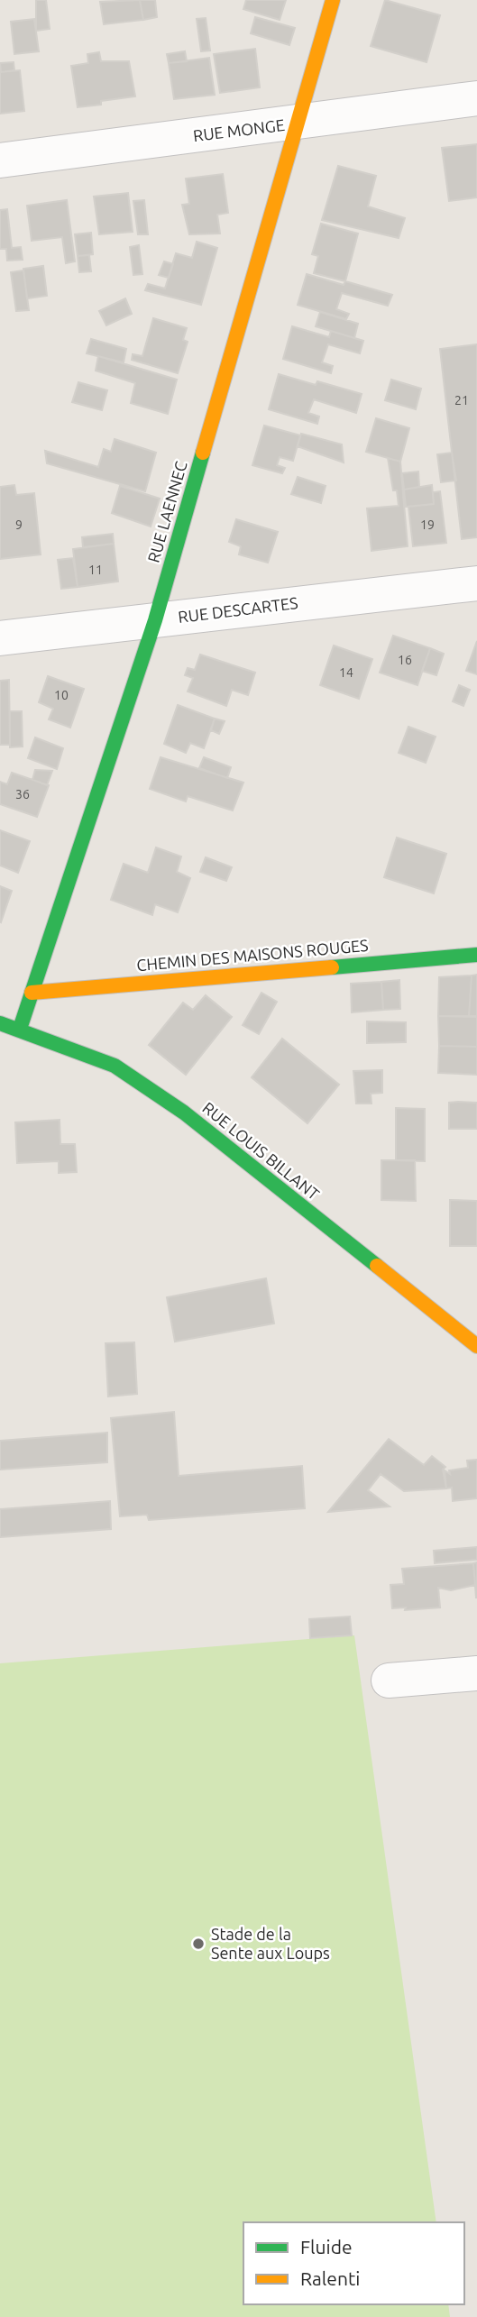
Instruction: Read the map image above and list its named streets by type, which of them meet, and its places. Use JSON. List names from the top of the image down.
{
  "streets": {
    "street": [
      "RUE MONGE",
      "RUE LAENNEC",
      "RUE DESCARTES",
      "CHEMIN DES MAISONS ROUGES",
      "RUE LOUIS BILLANT"
    ]
  },
  "crossings": [
    ["RUE MONGE", "RUE LAENNEC"],
    ["RUE LAENNEC", "RUE DESCARTES"],
    ["RUE LAENNEC", "CHEMIN DES MAISONS ROUGES"],
    ["RUE LAENNEC", "RUE LOUIS BILLANT"]
  ],
  "places": ["Stade de la Sente aux Loups"],
  "house_numbers": [
    "21",
    "9",
    "19",
    "11",
    "16",
    "14",
    "10",
    "36"
  ],
  "legend": ["Fluide", "Ralenti"]
}
